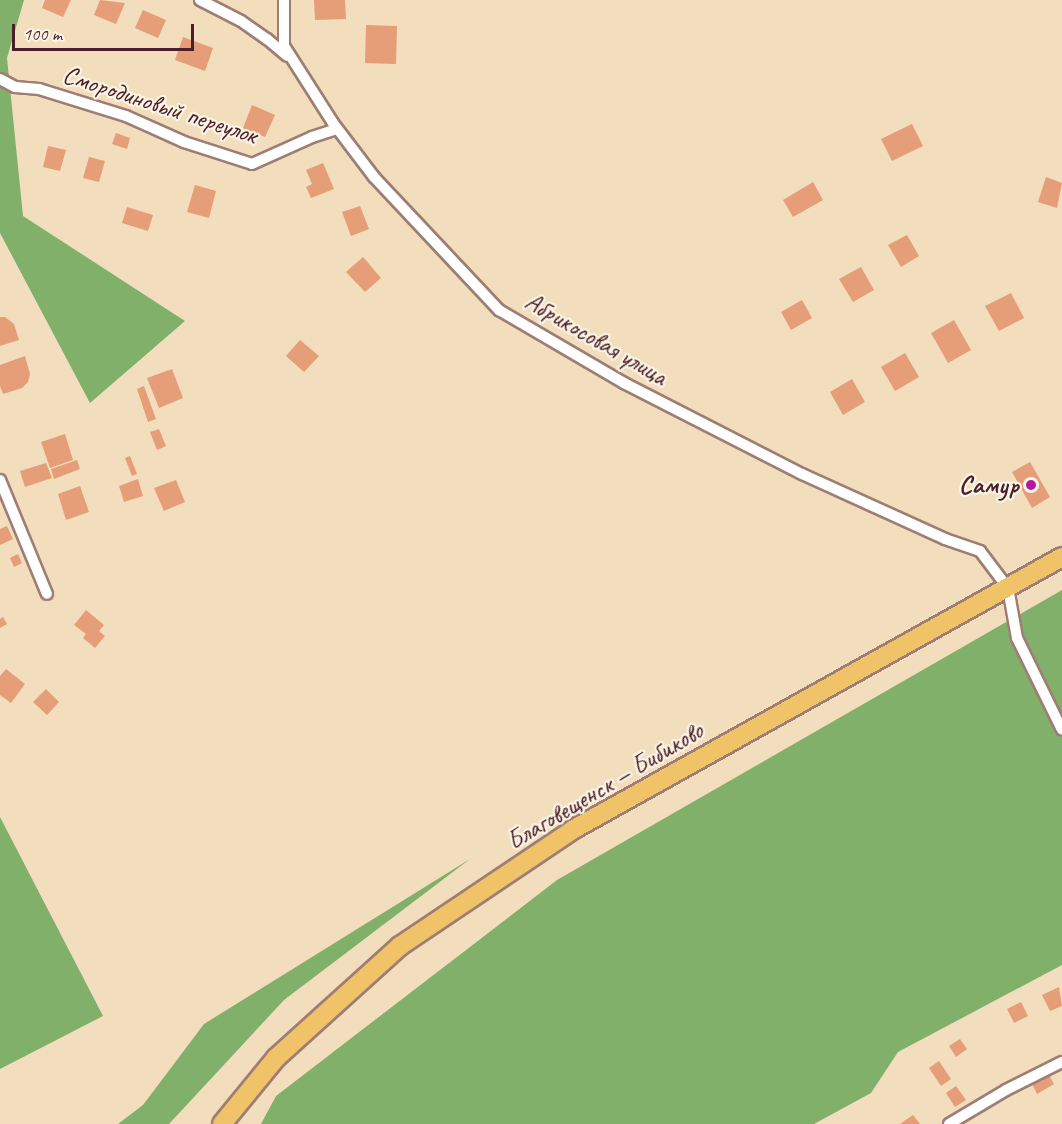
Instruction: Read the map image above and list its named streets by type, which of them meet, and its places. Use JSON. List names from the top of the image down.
{
  "streets": {
    "main road": ["Благовещенск — Бибиково"],
    "street": ["Смородиновый переулок", "Абрикосовая улица"]
  },
  "crossings": [
    ["Смородиновый переулок", "Абрикосовая улица"],
    ["Абрикосовая улица", "Благовещенск — Бибиково"]
  ],
  "places": ["Самур"],
  "scale_bar": "100 m"
}
